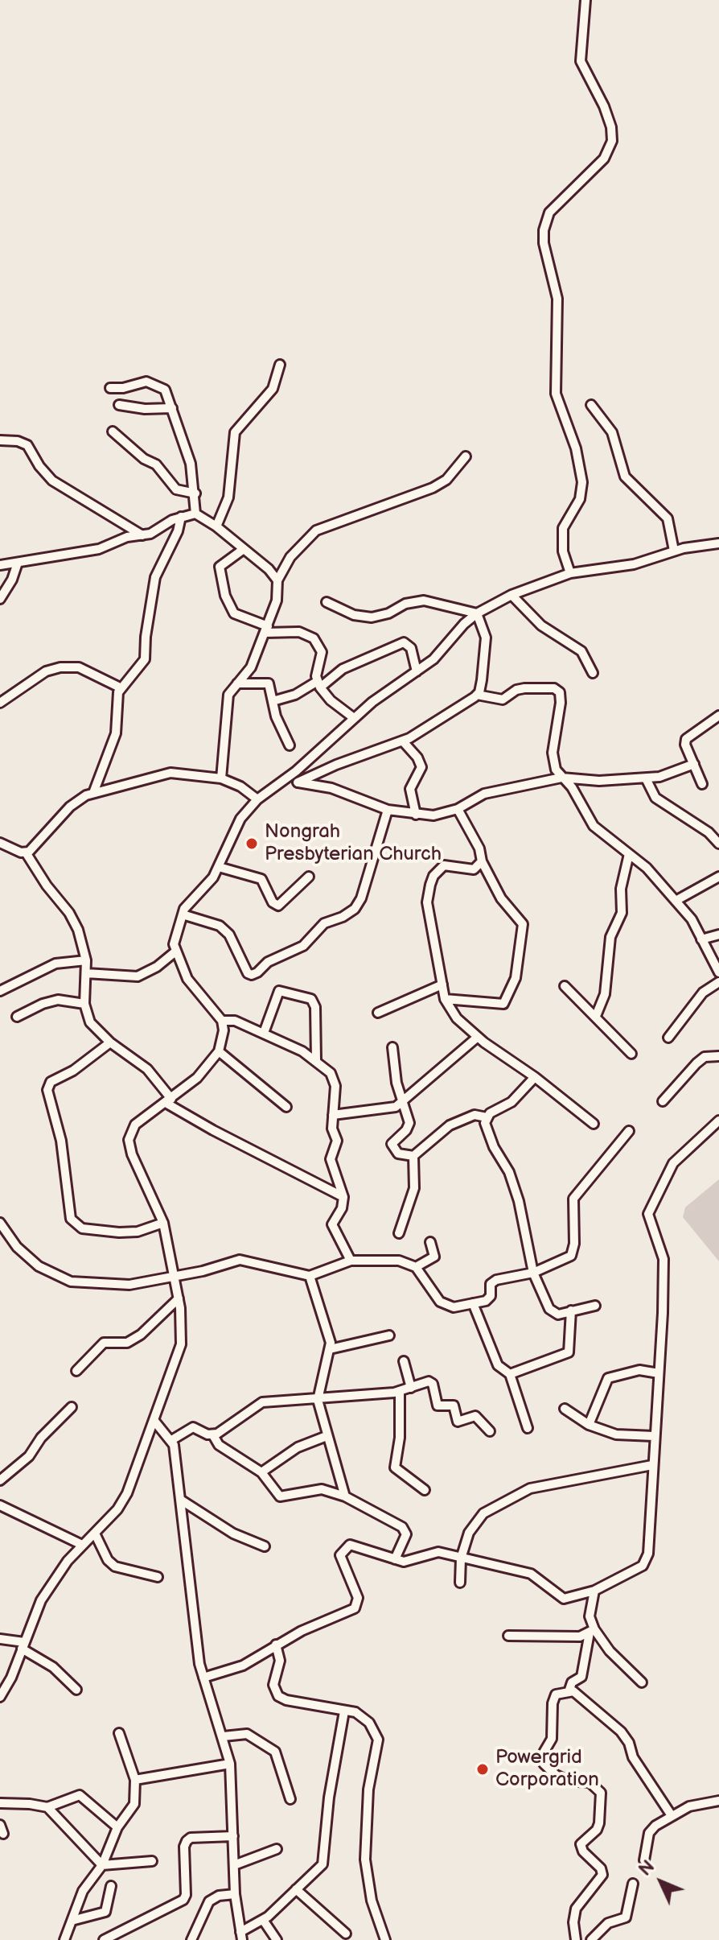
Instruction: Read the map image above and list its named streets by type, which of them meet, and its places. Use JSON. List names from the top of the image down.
{
  "places": ["Nongrah Presbyterian Church", "Powergrid Corporation"],
  "north": "top left"
}
